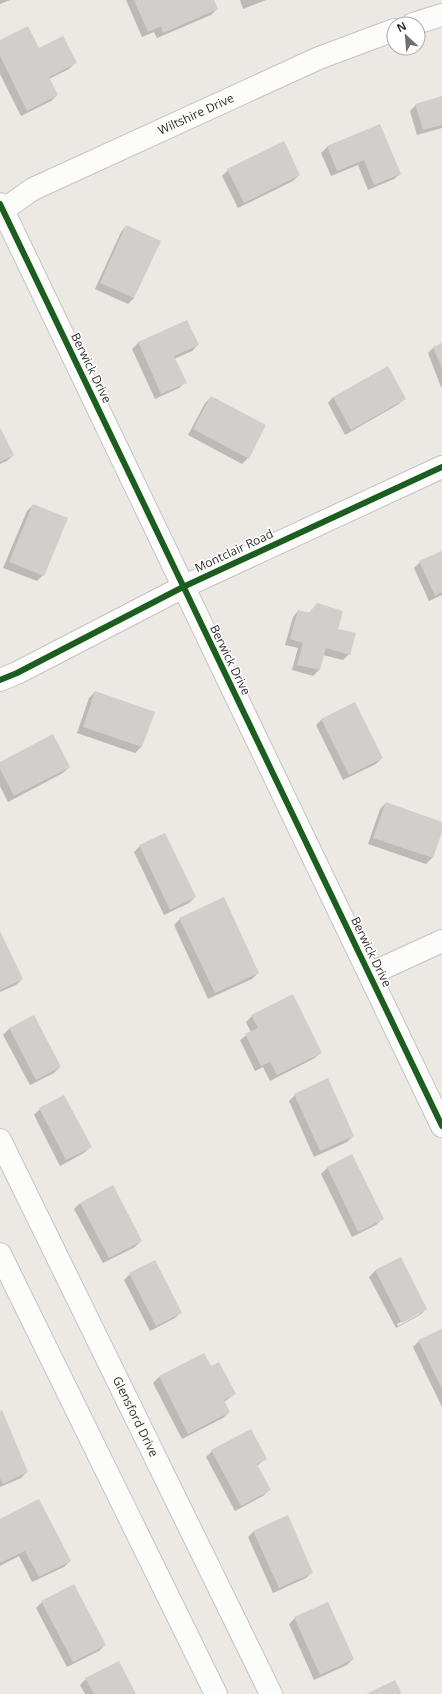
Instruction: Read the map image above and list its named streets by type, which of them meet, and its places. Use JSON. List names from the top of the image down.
{
  "streets": {
    "street": [
      "Wiltshire Drive",
      "Berwick Drive",
      "Montclair Road",
      "Glensford Drive"
    ]
  },
  "crossings": [
    ["Wiltshire Drive", "Berwick Drive"],
    ["Berwick Drive", "Montclair Road"]
  ],
  "north": "top left"
}
